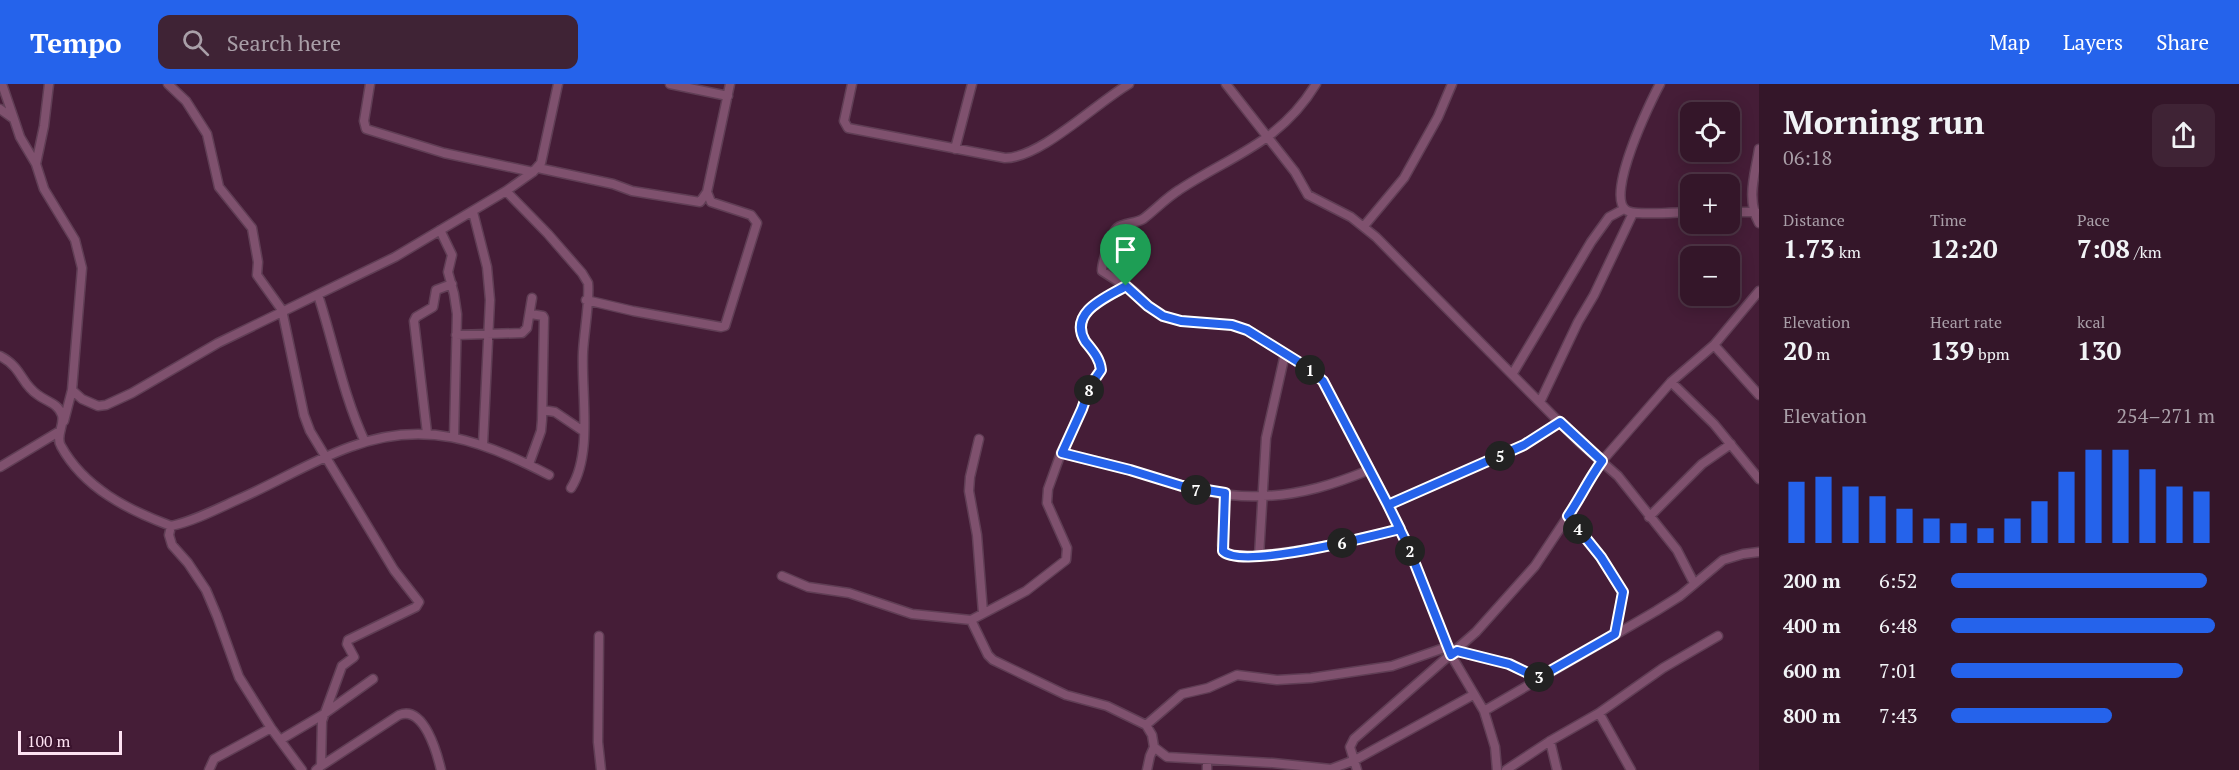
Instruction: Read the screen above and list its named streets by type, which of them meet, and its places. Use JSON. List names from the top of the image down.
{
  "scale_bar": "100 m",
  "page": {
    "header": "Tempo",
    "search": "Search here",
    "nav": ["Map", "Layers", "Share"],
    "heading": ["Morning run", "06:18"],
    "map_buttons": ["+", "−"],
    "stats": [
      ["Distance", "1.73 km"],
      ["Time", "12:20"],
      ["Pace", "7:08 /km"],
      ["Elevation", "20 m"],
      ["Heart rate", "139 bpm"],
      ["kcal", "130"]
    ],
    "pins": [
      "1",
      "8",
      "5",
      "7",
      "4",
      "6",
      "2",
      "3"
    ],
    "chart": ["Elevation", "254–271 m"],
    "list": [
      {
        "name": "200 m",
        "note": "6:52"
      },
      {
        "name": "400 m",
        "note": "6:48"
      },
      {
        "name": "600 m",
        "note": "7:01"
      },
      {
        "name": "800 m",
        "note": "7:43"
      }
    ],
    "scale": "100 m"
  }
}
